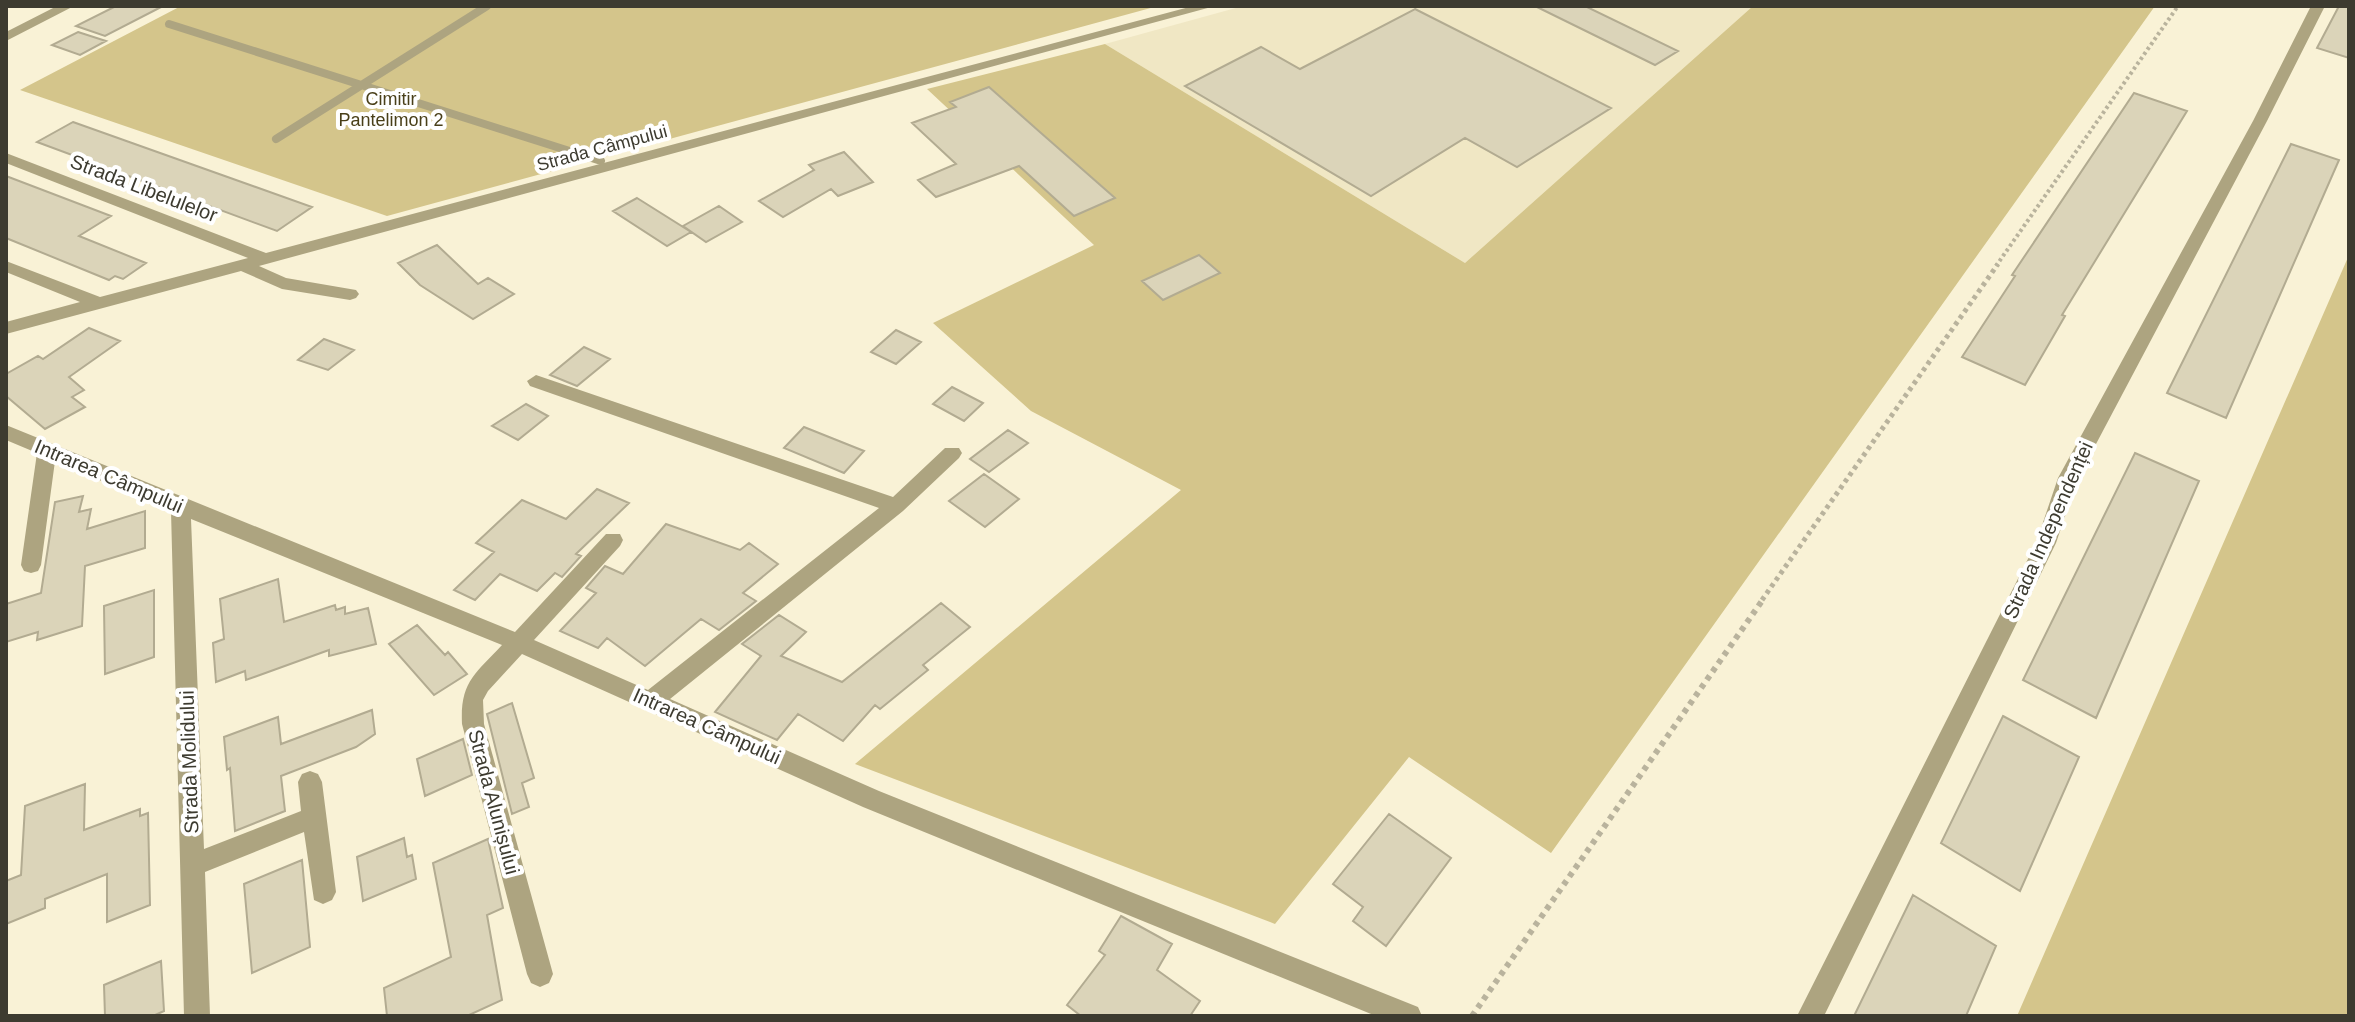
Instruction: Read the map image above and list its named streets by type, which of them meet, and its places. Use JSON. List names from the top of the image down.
{
  "streets": {
    "street": [
      "Strada Câmpului",
      "Strada Libelulelor",
      "Intrarea Câmpului",
      "Strada Independenței",
      "Strada Molidului",
      "Strada Alunișului"
    ]
  },
  "crossings": [
    ["Strada Câmpului", "Strada Libelulelor"],
    ["Intrarea Câmpului", "Strada Molidului"],
    ["Intrarea Câmpului", "Strada Alunișului"]
  ],
  "parks": ["Cimitir Pantelimon 2"]
}
